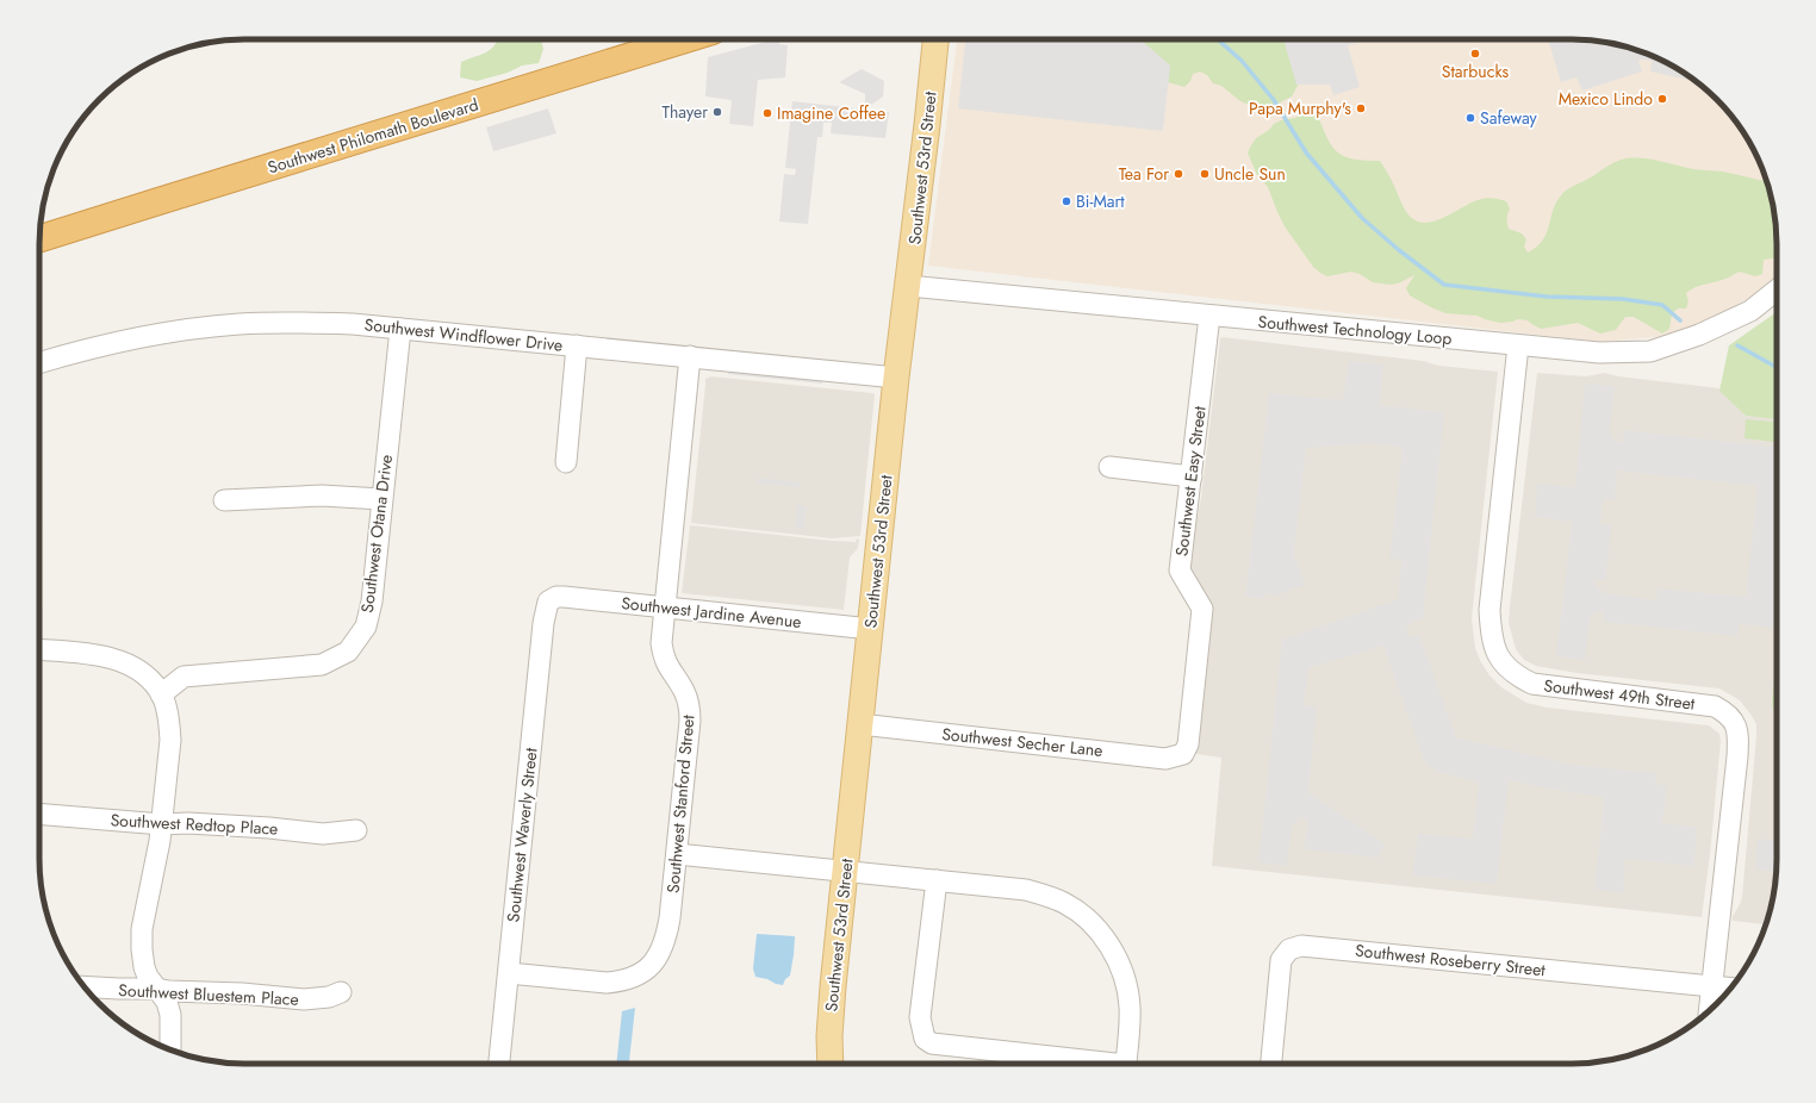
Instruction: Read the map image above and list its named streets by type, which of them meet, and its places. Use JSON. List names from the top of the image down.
{
  "streets": {
    "highway": ["Southwest Philomath Boulevard"],
    "main road": ["Southwest 53rd Street"],
    "street": [
      "Southwest Technology Loop",
      "Southwest Windflower Drive",
      "Southwest Easy Street",
      "Southwest Otana Drive",
      "Southwest Jardine Avenue",
      "Southwest 49th Street",
      "Southwest Secher Lane",
      "Southwest Stanford Street",
      "Southwest Redtop Place",
      "Southwest Waverly Street",
      "Southwest Roseberry Street",
      "Southwest Bluestem Place"
    ]
  },
  "crossings": [
    ["Southwest 53rd Street", "Southwest Technology Loop"],
    ["Southwest 53rd Street", "Southwest Windflower Drive"],
    ["Southwest 53rd Street", "Southwest Jardine Avenue"],
    ["Southwest 53rd Street", "Southwest Secher Lane"],
    ["Southwest Technology Loop", "Southwest Easy Street"],
    ["Southwest Technology Loop", "Southwest 49th Street"],
    ["Southwest Windflower Drive", "Southwest Otana Drive"],
    ["Southwest Windflower Drive", "Southwest Stanford Street"],
    ["Southwest Easy Street", "Southwest Secher Lane"],
    ["Southwest Jardine Avenue", "Southwest Stanford Street"],
    ["Southwest Jardine Avenue", "Southwest Waverly Street"],
    ["Southwest 49th Street", "Southwest Roseberry Street"],
    ["Southwest Stanford Street", "Southwest Waverly Street"]
  ],
  "places": [
    "Starbucks",
    "Mexico Lindo",
    "Papa Murphy's",
    "Thayer",
    "Imagine Coffee",
    "Safeway",
    "Tea For",
    "Uncle Sun",
    "Bi-Mart"
  ]
}
